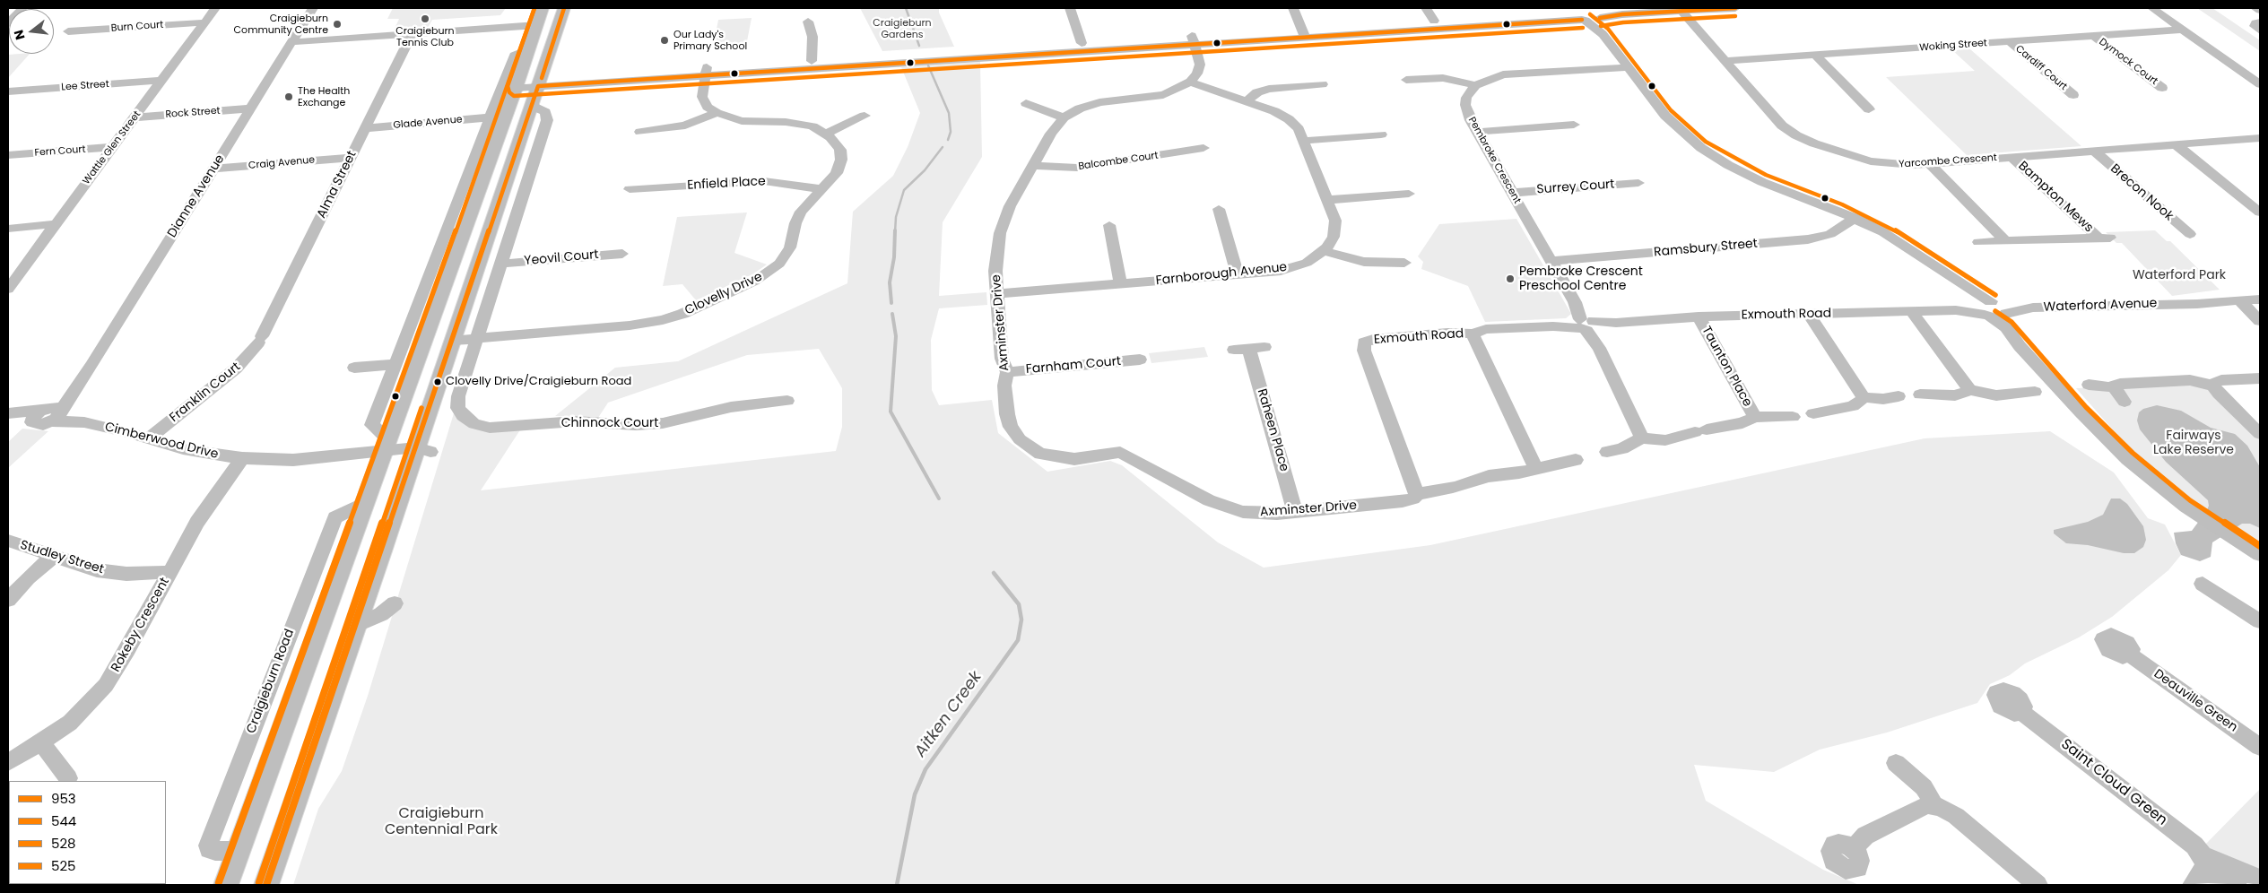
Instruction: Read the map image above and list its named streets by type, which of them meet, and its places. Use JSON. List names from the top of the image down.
{
  "streets": {
    "main road": ["Craigieburn Road"],
    "street": [
      "Burn Court",
      "Woking Street",
      "Dymock Court",
      "Cardiff Court",
      "Lee Street",
      "Rock Street",
      "Glade Avenue",
      "Wattle Glen Street",
      "Fern Court",
      "Pembroke Crescent",
      "Balcombe Court",
      "Yarcombe Crescent",
      "Craig Avenue",
      "Enfield Place",
      "Alma Street",
      "Surrey Court",
      "Brecon Nook",
      "Dianne Avenue",
      "Bampton Mews",
      "Ramsbury Street",
      "Yeovil Court",
      "Farnborough Avenue",
      "Clovelly Drive",
      "Waterford Avenue",
      "Exmouth Road",
      "Axminster Drive",
      "Farnham Court",
      "Taunton Place",
      "Franklin Court",
      "Chinnock Court",
      "Raheen Place",
      "Cimberwood Drive",
      "Studley Street",
      "Rokeby Crescent",
      "Deauville Green",
      "Saint Cloud Green"
    ]
  },
  "crossings": [
    ["Burn Court", "Wattle Glen Street"],
    ["Woking Street", "Dymock Court"],
    ["Woking Street", "Cardiff Court"],
    ["Woking Street", "Yarcombe Crescent"],
    ["Lee Street", "Wattle Glen Street"],
    ["Rock Street", "Wattle Glen Street"],
    ["Rock Street", "Dianne Avenue"],
    ["Glade Avenue", "Alma Street"],
    ["Wattle Glen Street", "Fern Court"],
    ["Pembroke Crescent", "Surrey Court"],
    ["Pembroke Crescent", "Ramsbury Street"],
    ["Pembroke Crescent", "Exmouth Road"],
    ["Pembroke Crescent", "Taunton Place"],
    ["Balcombe Court", "Axminster Drive"],
    ["Yarcombe Crescent", "Brecon Nook"],
    ["Yarcombe Crescent", "Bampton Mews"],
    ["Craig Avenue", "Alma Street"],
    ["Craig Avenue", "Dianne Avenue"],
    ["Enfield Place", "Clovelly Drive"],
    ["Alma Street", "Franklin Court"],
    ["Dianne Avenue", "Cimberwood Drive"],
    ["Farnborough Avenue", "Axminster Drive"],
    ["Clovelly Drive", "Chinnock Court"],
    ["Exmouth Road", "Axminster Drive"],
    ["Exmouth Road", "Taunton Place"],
    ["Axminster Drive", "Farnham Court"],
    ["Axminster Drive", "Raheen Place"],
    ["Franklin Court", "Cimberwood Drive"],
    ["Cimberwood Drive", "Rokeby Crescent"],
    ["Cimberwood Drive", "Craigieburn Road"],
    ["Studley Street", "Rokeby Crescent"]
  ],
  "water": ["Aitken Creek"],
  "parks": [
    "Craigieburn Gardens",
    "Waterford Park",
    "Fairways Lake Reserve",
    "Craigieburn Centennial Park"
  ],
  "places": [
    "Craigieburn Tennis Club",
    "Craigieburn Community Centre",
    "Our Lady's Primary School",
    "The Health Exchange",
    "Pembroke Crescent Preschool Centre",
    "Clovelly Drive/Craigieburn Road"
  ],
  "lines": [
    "transit line 953",
    "transit line 544",
    "transit line 525",
    "transit line 528"
  ],
  "legend": [
    "953",
    "544",
    "528",
    "525"
  ],
  "north": "left"
}
